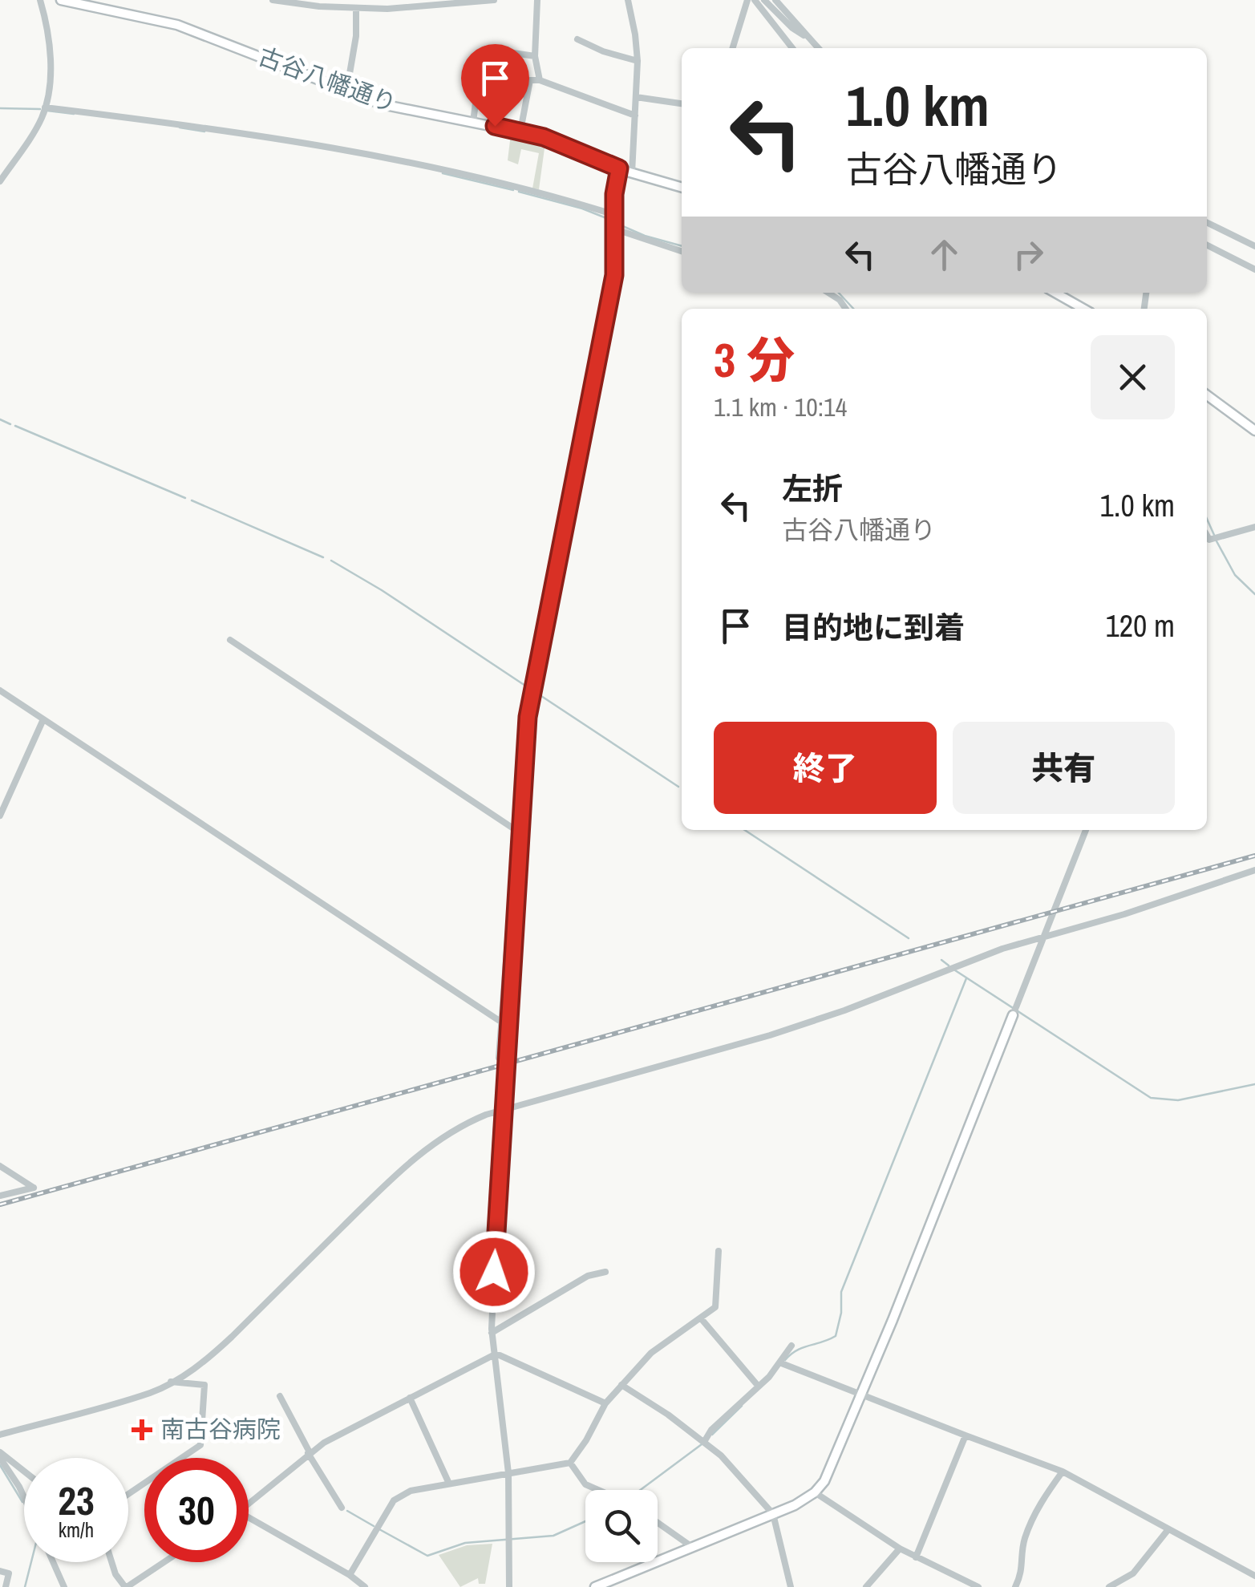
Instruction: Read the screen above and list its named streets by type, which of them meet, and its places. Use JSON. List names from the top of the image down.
{
  "streets": {
    "street": ["古谷八幡通り"]
  },
  "places": {
    "health": ["南古谷病院"]
  },
  "page": {
    "turn": ["1.0 km", "古谷八幡通り"],
    "heading": ["3 分", "1.1 km · 10:14"],
    "list": [
      {
        "name": "左折",
        "note": "古谷八幡通り",
        "value": "1.0 km"
      },
      {
        "name": "目的地に到着",
        "value": "120 m"
      }
    ],
    "buttons": ["終了", "共有"],
    "speed": "23 km/h",
    "limit": "30"
  }
}
